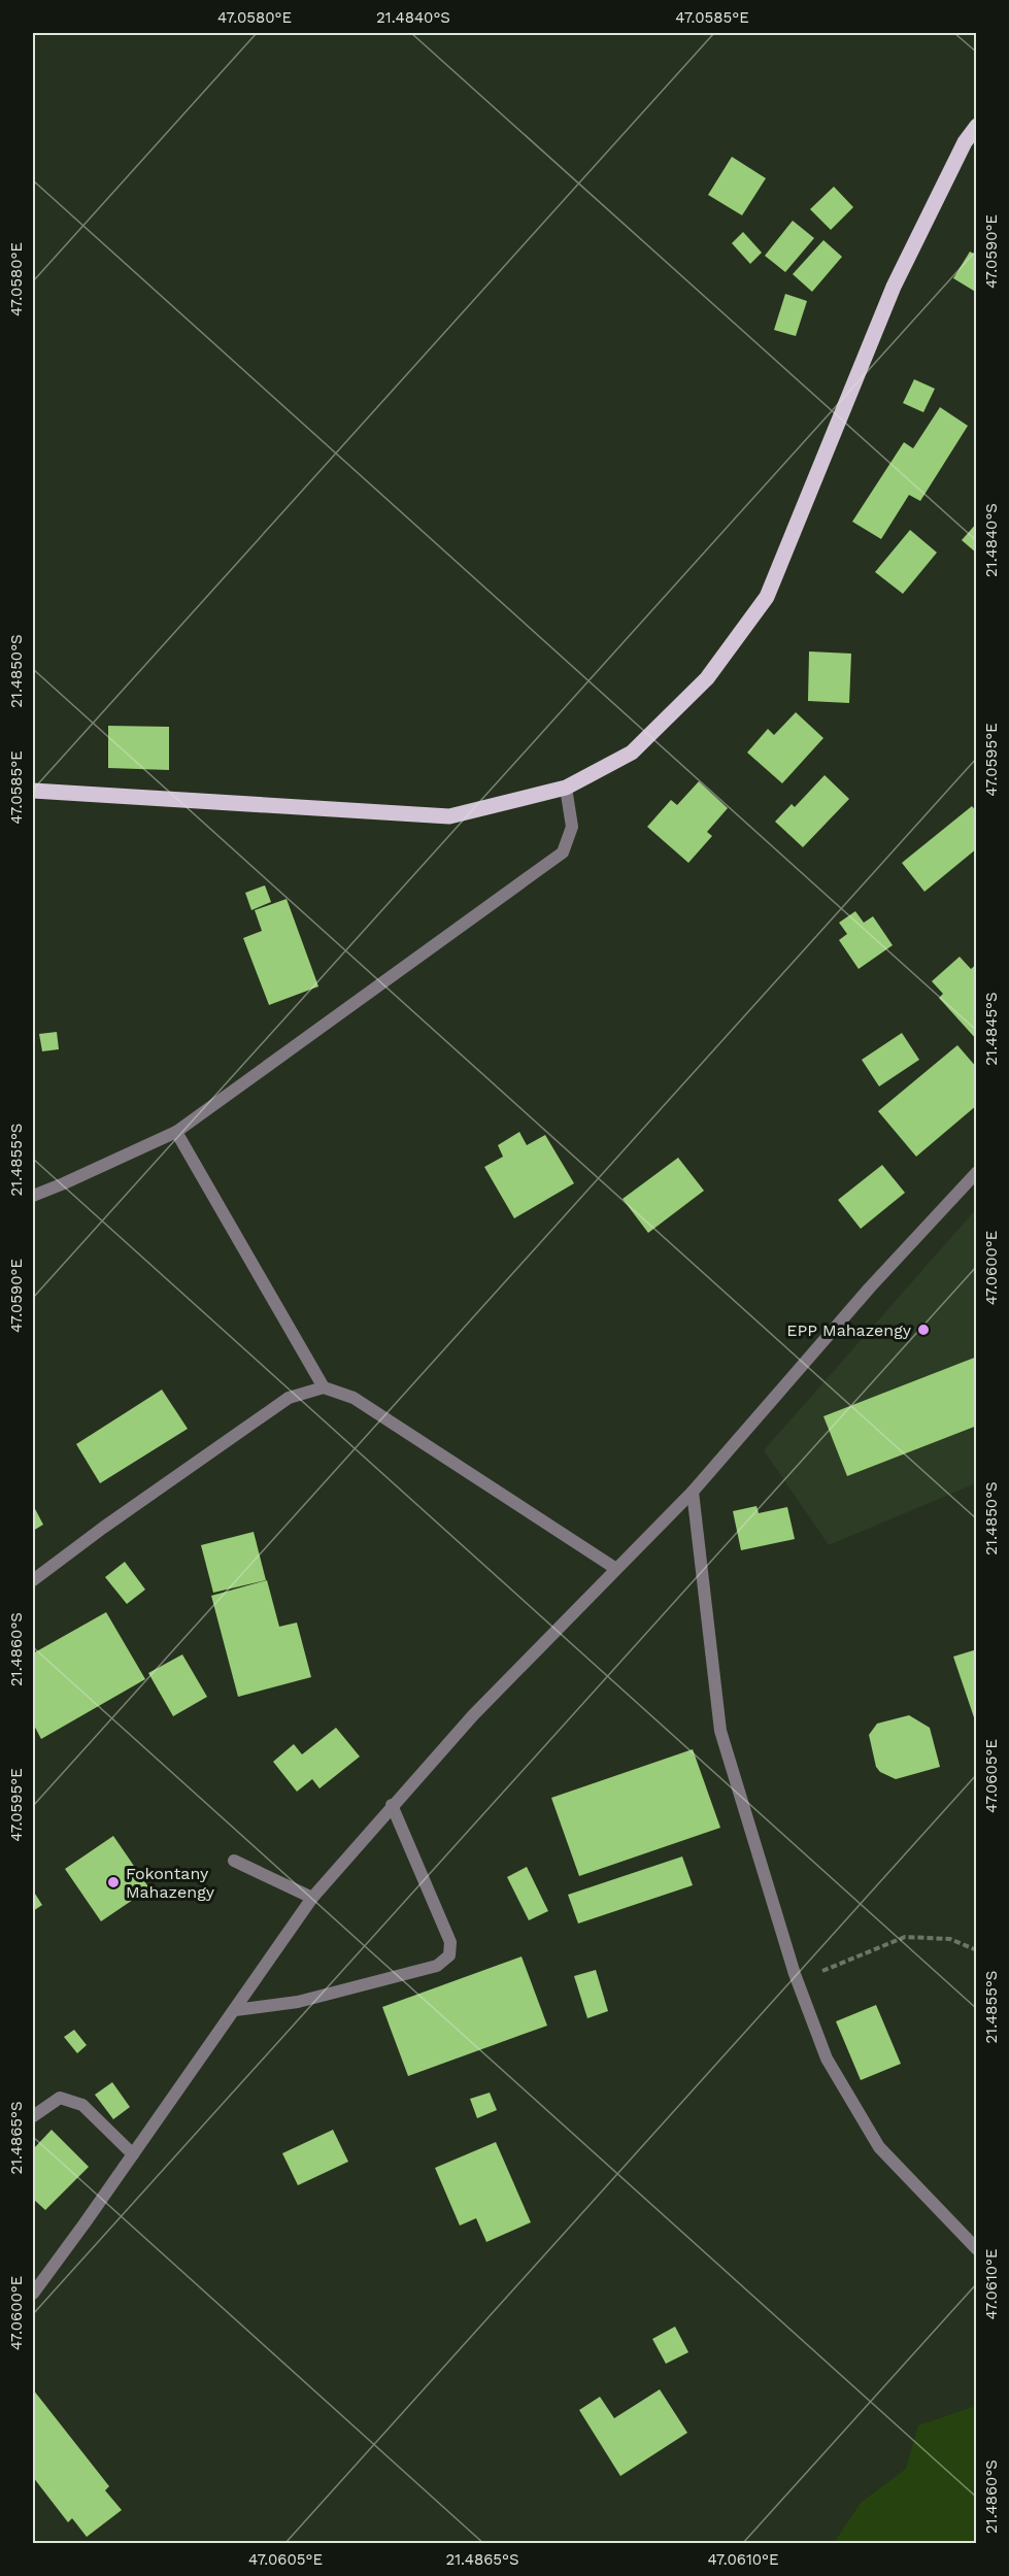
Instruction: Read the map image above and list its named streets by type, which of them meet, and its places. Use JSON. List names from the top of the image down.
{
  "places": ["EPP Mahazengy", "Fokontany Mahazengy"],
  "coordinates": [
    "47.0580°E",
    "21.4840°S",
    "47.0585°E",
    "47.0590°E",
    "21.4850°S",
    "47.0595°E",
    "21.4845°S",
    "21.4855°S",
    "47.0600°E",
    "21.4860°S",
    "47.0605°E",
    "21.4865°S",
    "47.0610°E"
  ]
}
